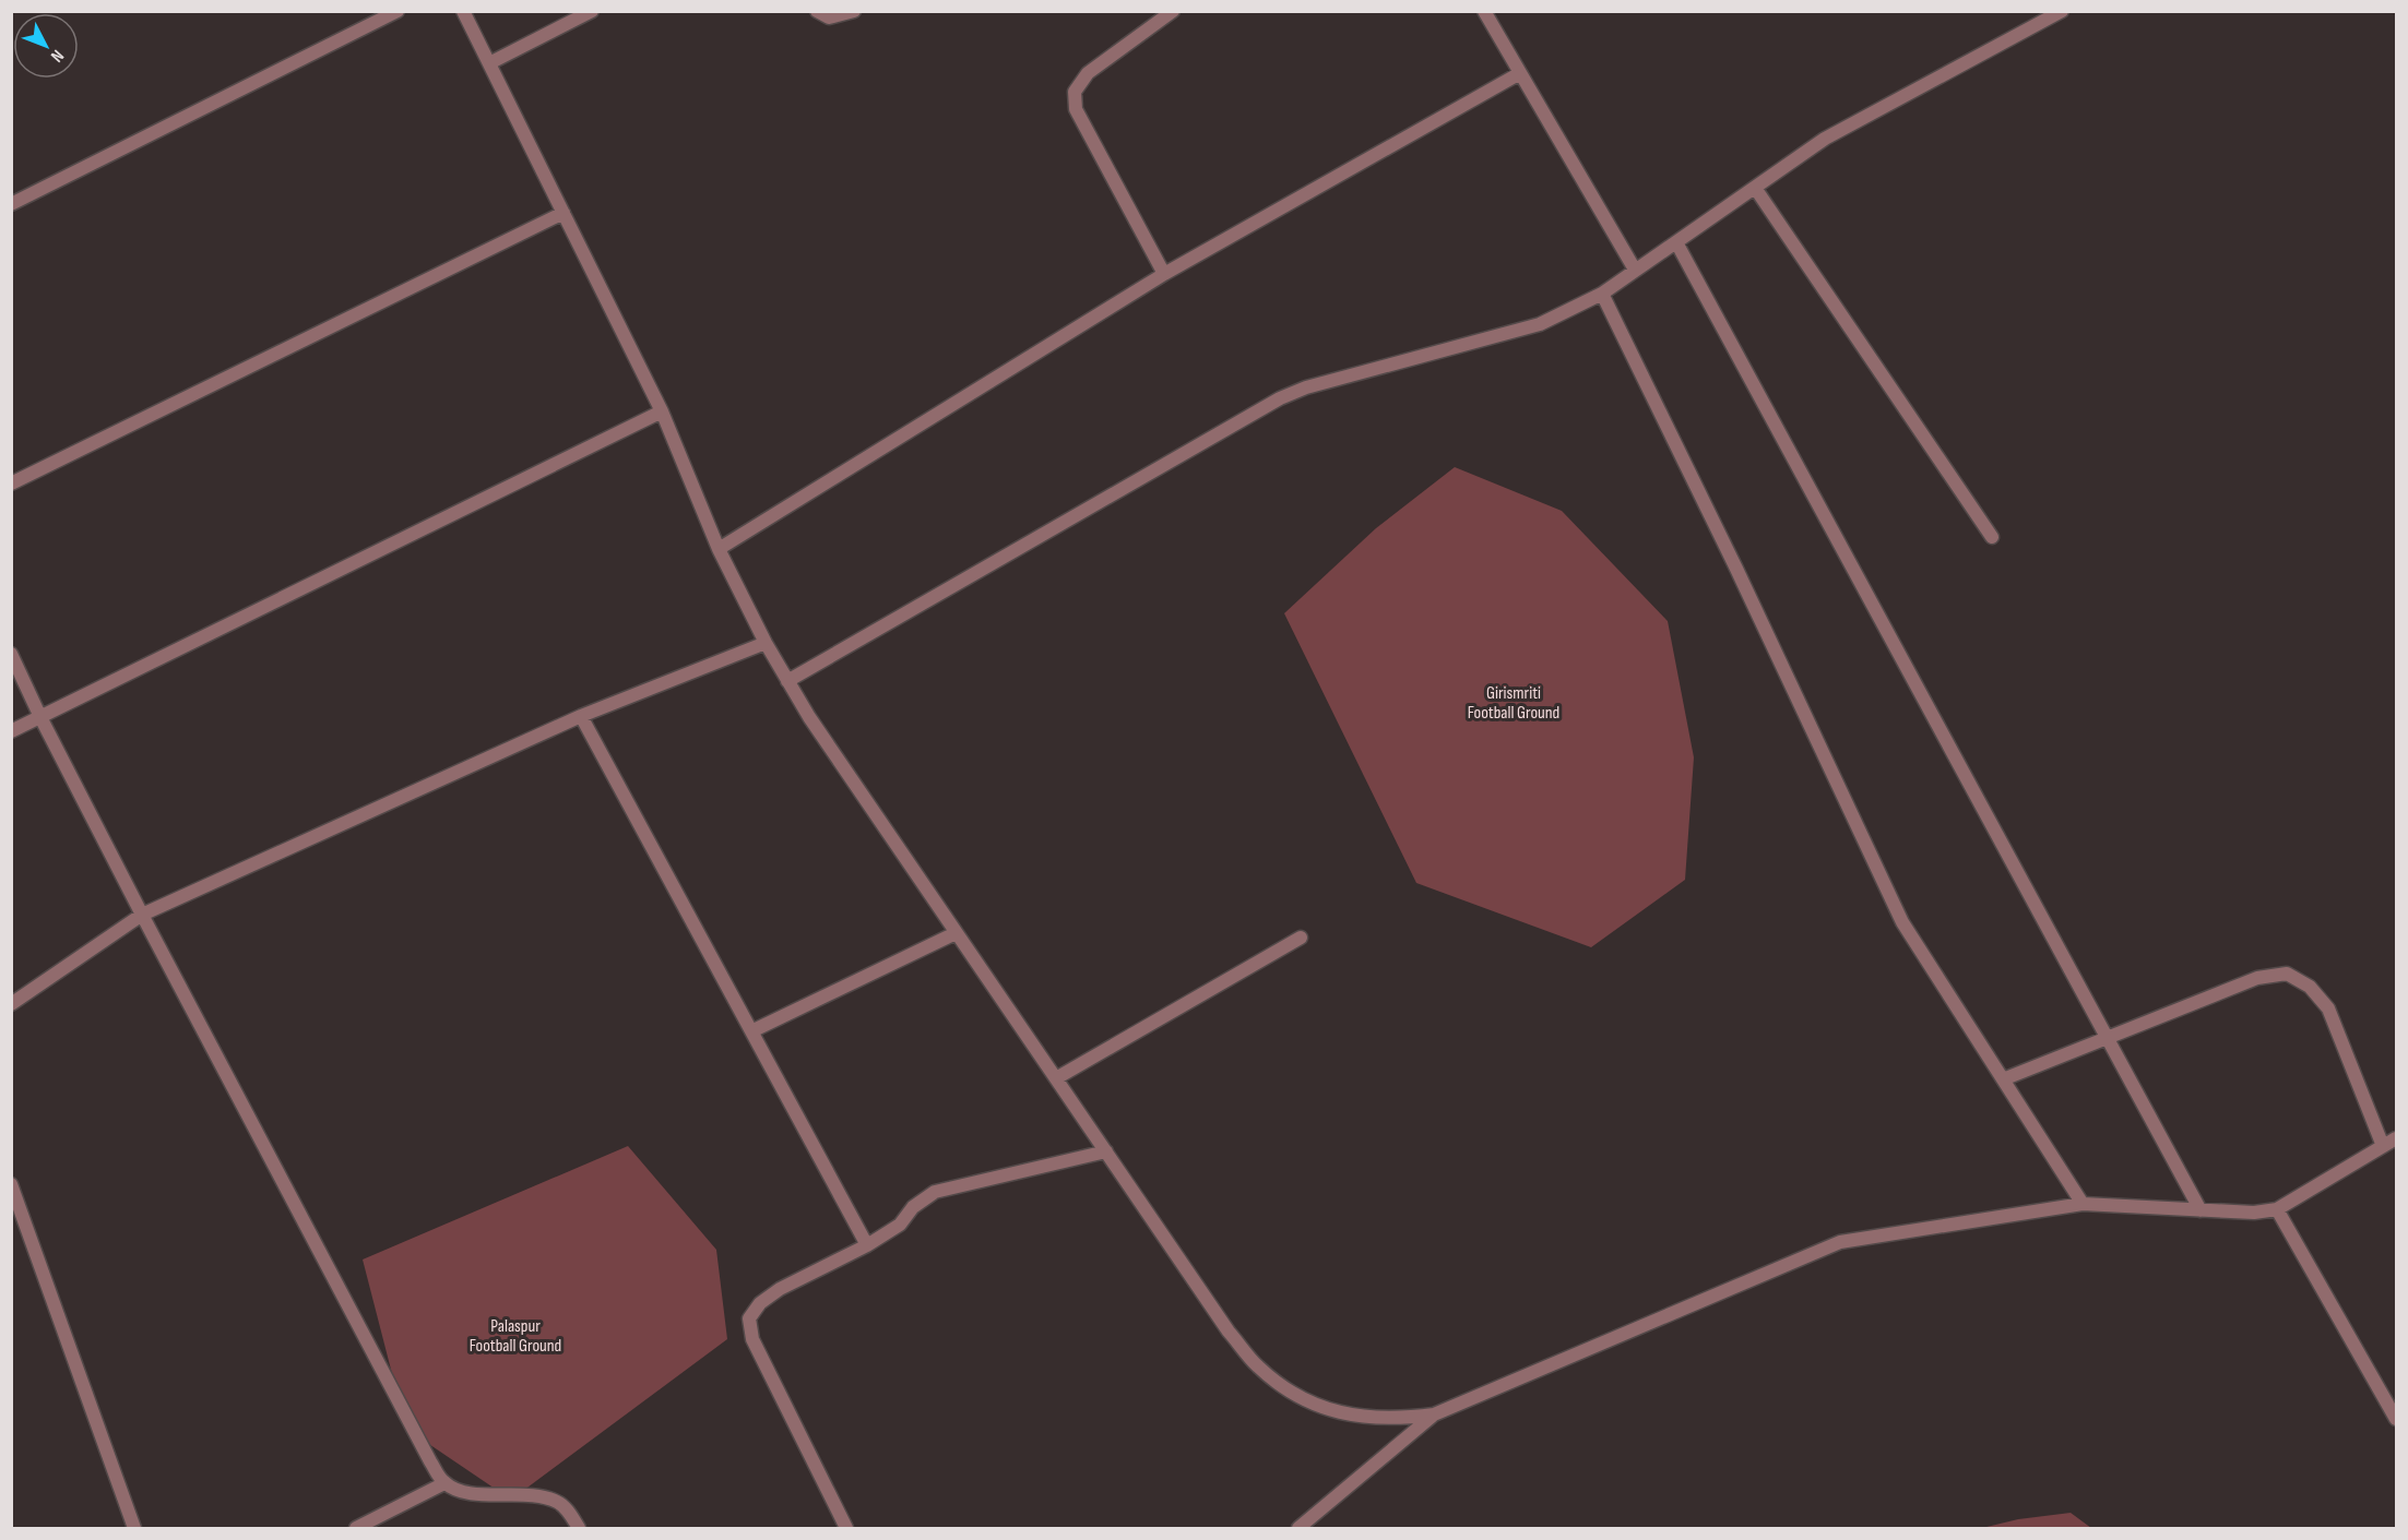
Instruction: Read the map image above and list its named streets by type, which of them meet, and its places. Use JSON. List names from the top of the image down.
{
  "parks": ["Girismriti Football Ground", "Palaspur Football Ground"],
  "north": "bottom right"
}
